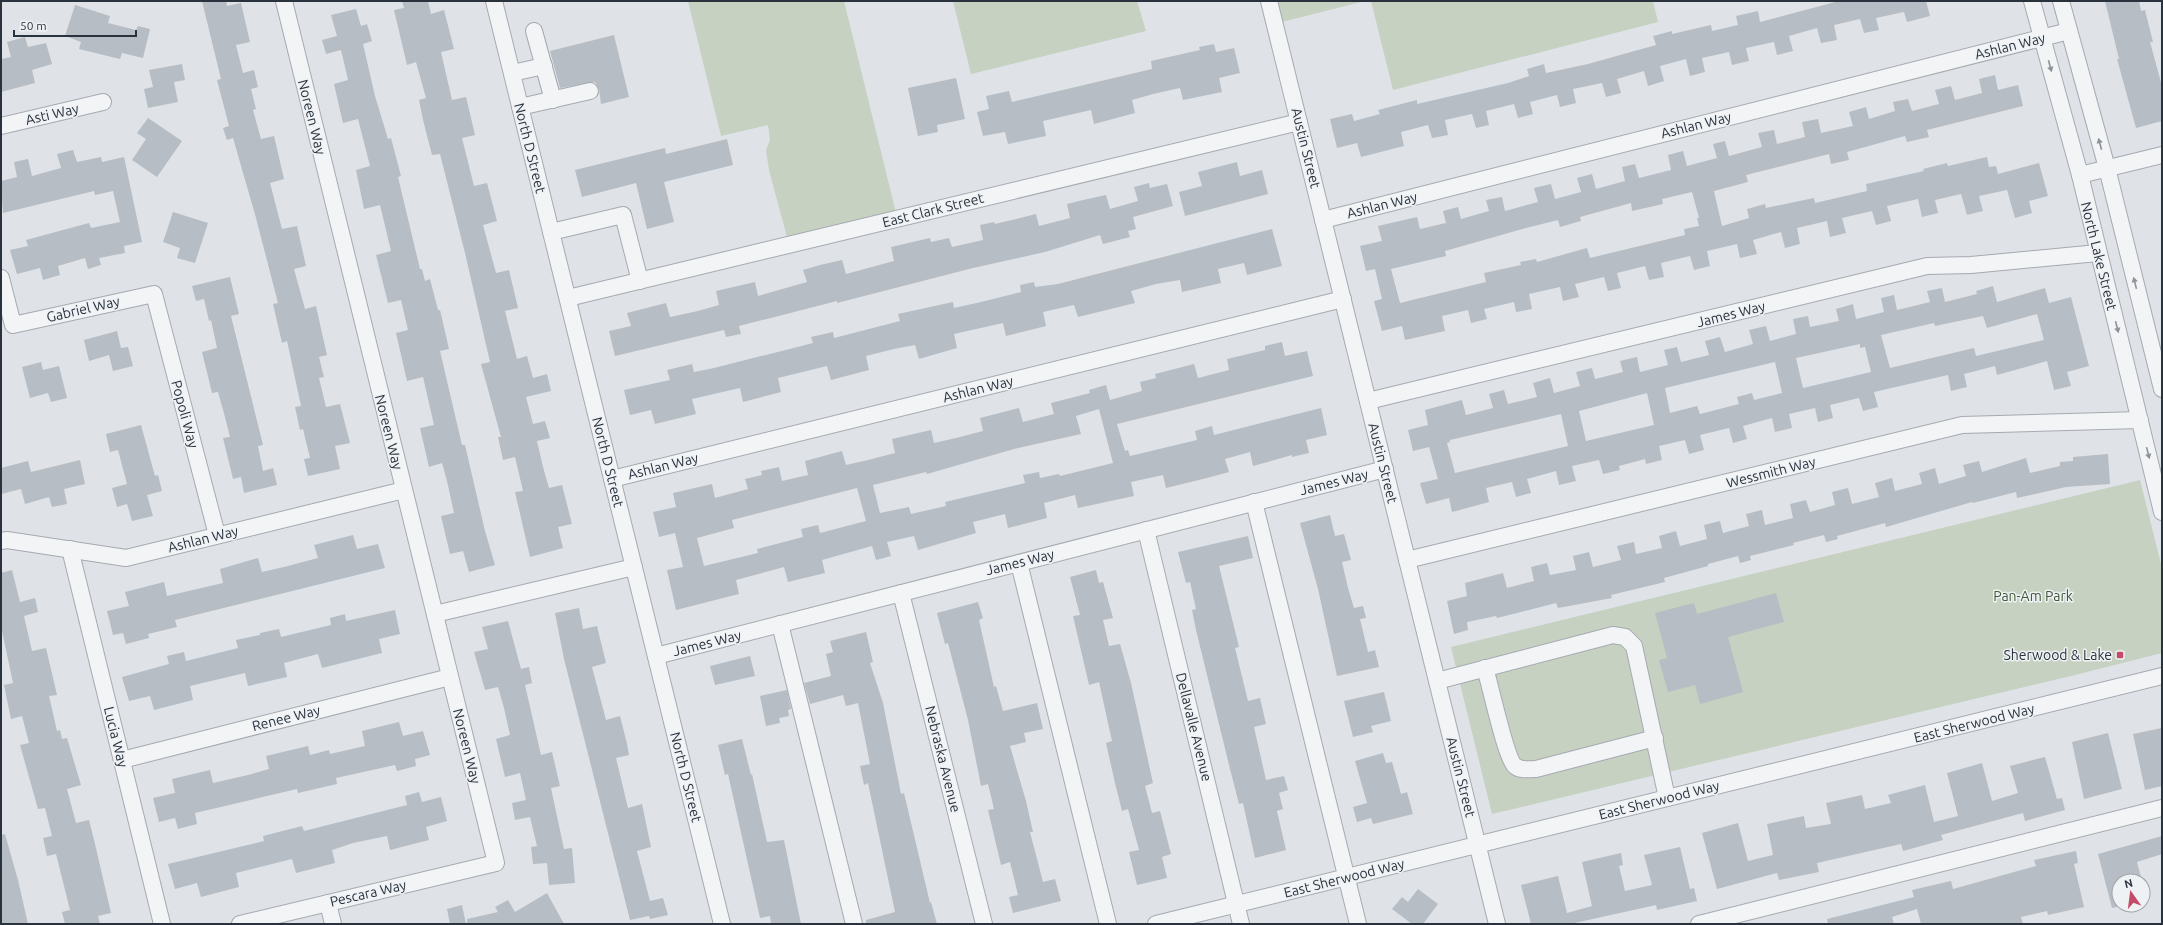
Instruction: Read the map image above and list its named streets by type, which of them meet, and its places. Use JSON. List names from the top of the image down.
{
  "streets": {
    "street": [
      "Ashlan Way",
      "Asti Way",
      "Noreen Way",
      "North D Street",
      "Austin Street",
      "East Clark Street",
      "North Lake Street",
      "Gabriel Way",
      "James Way",
      "Popoli Way",
      "Wessmith Way",
      "Renee Way",
      "East Sherwood Way",
      "Dellavalle Avenue",
      "Lucia Way",
      "Nebraska Avenue",
      "Pescara Way"
    ]
  },
  "crossings": [
    ["Ashlan Way", "Noreen Way"],
    ["Ashlan Way", "North D Street"],
    ["Ashlan Way", "Austin Street"],
    ["Ashlan Way", "North Lake Street"],
    ["Ashlan Way", "Popoli Way"],
    ["Ashlan Way", "Lucia Way"],
    ["Noreen Way", "Renee Way"],
    ["Noreen Way", "Pescara Way"],
    ["North D Street", "East Clark Street"],
    ["North D Street", "James Way"],
    ["Austin Street", "East Clark Street"],
    ["Austin Street", "James Way"],
    ["Austin Street", "Wessmith Way"],
    ["Austin Street", "East Sherwood Way"],
    ["North Lake Street", "James Way"],
    ["North Lake Street", "Wessmith Way"],
    ["Gabriel Way", "Popoli Way"],
    ["James Way", "Dellavalle Avenue"],
    ["James Way", "Nebraska Avenue"],
    ["Renee Way", "Lucia Way"],
    ["East Sherwood Way", "Dellavalle Avenue"]
  ],
  "parks": ["Pan-Am Park"],
  "places": {
    "transit": ["Sherwood & Lake"]
  },
  "scale_bar": "50 m",
  "north": "top"
}
